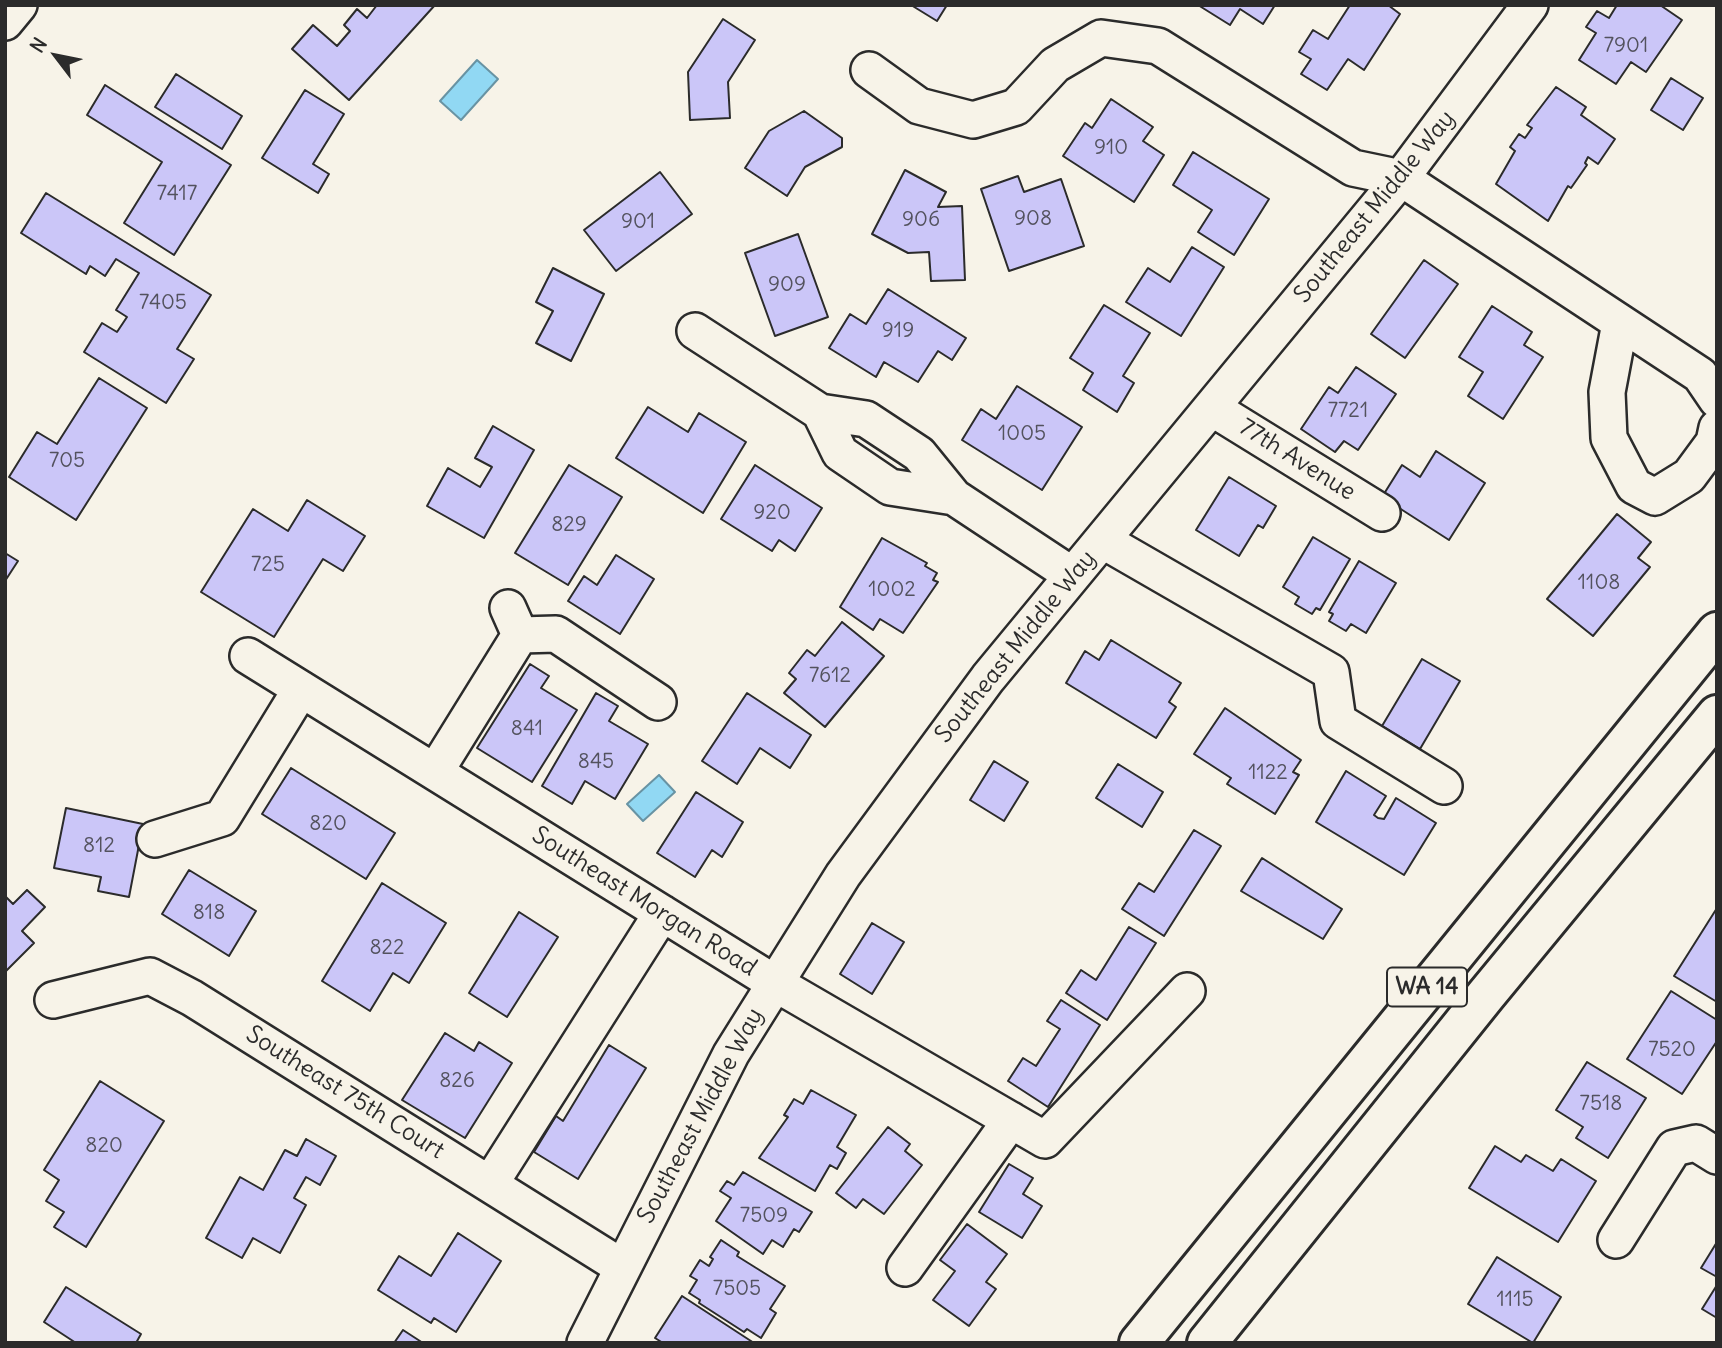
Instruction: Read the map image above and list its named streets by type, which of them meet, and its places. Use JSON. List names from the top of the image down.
{
  "streets": {
    "highway": ["WA 14"],
    "street": [
      "Southeast Middle Way",
      "77th Avenue",
      "Southeast Morgan Road",
      "Southeast 75th Court"
    ]
  },
  "crossings": [
    ["Southeast Middle Way", "77th Avenue"],
    ["Southeast Middle Way", "Southeast Morgan Road"],
    ["Southeast Middle Way", "Southeast 75th Court"]
  ],
  "house_numbers": [
    "7901",
    "910",
    "7417",
    "908",
    "906",
    "901",
    "909",
    "7405",
    "919",
    "7721",
    "1005",
    "705",
    "920",
    "829",
    "725",
    "1108",
    "1002",
    "7612",
    "841",
    "845",
    "1122",
    "820",
    "812",
    "818",
    "822",
    "7520",
    "826",
    "7518",
    "820",
    "7509",
    "7505",
    "1115"
  ],
  "north": "top left"
}
